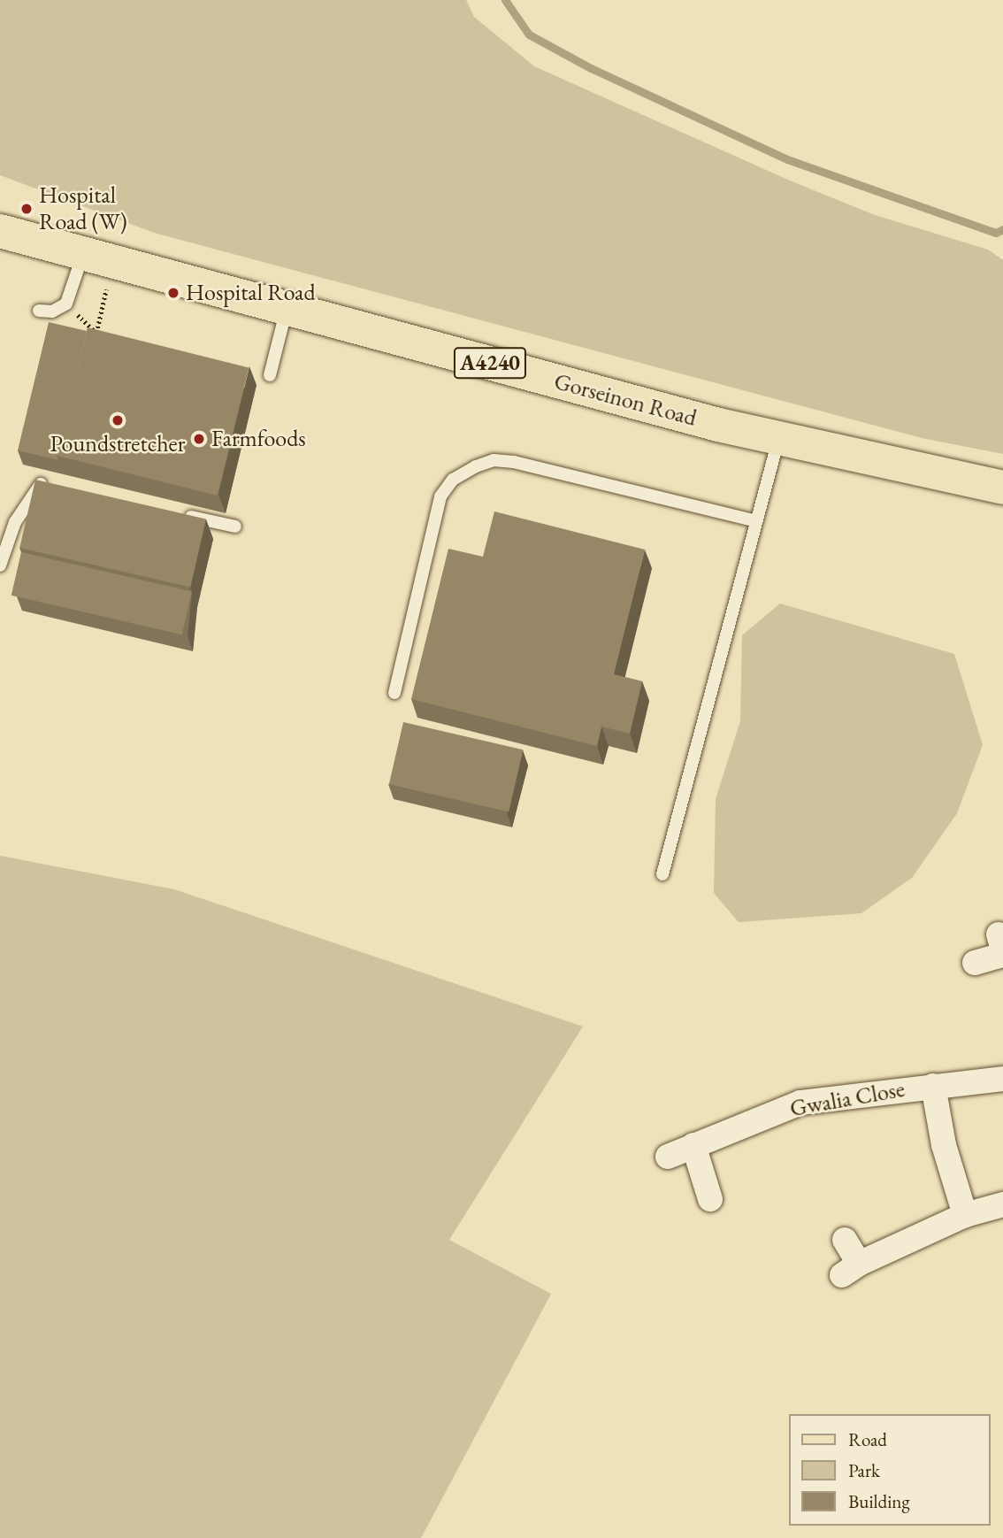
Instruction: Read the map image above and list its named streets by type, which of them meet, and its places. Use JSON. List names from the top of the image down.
{
  "streets": {
    "main road": ["A4240", "Gorseinon Road"],
    "street": ["Gwalia Close"]
  },
  "places": [
    "Hospital Road (W)",
    "Hospital Road",
    "Poundstretcher",
    "Farmfoods"
  ],
  "legend": ["Road", "Park", "Building"]
}
